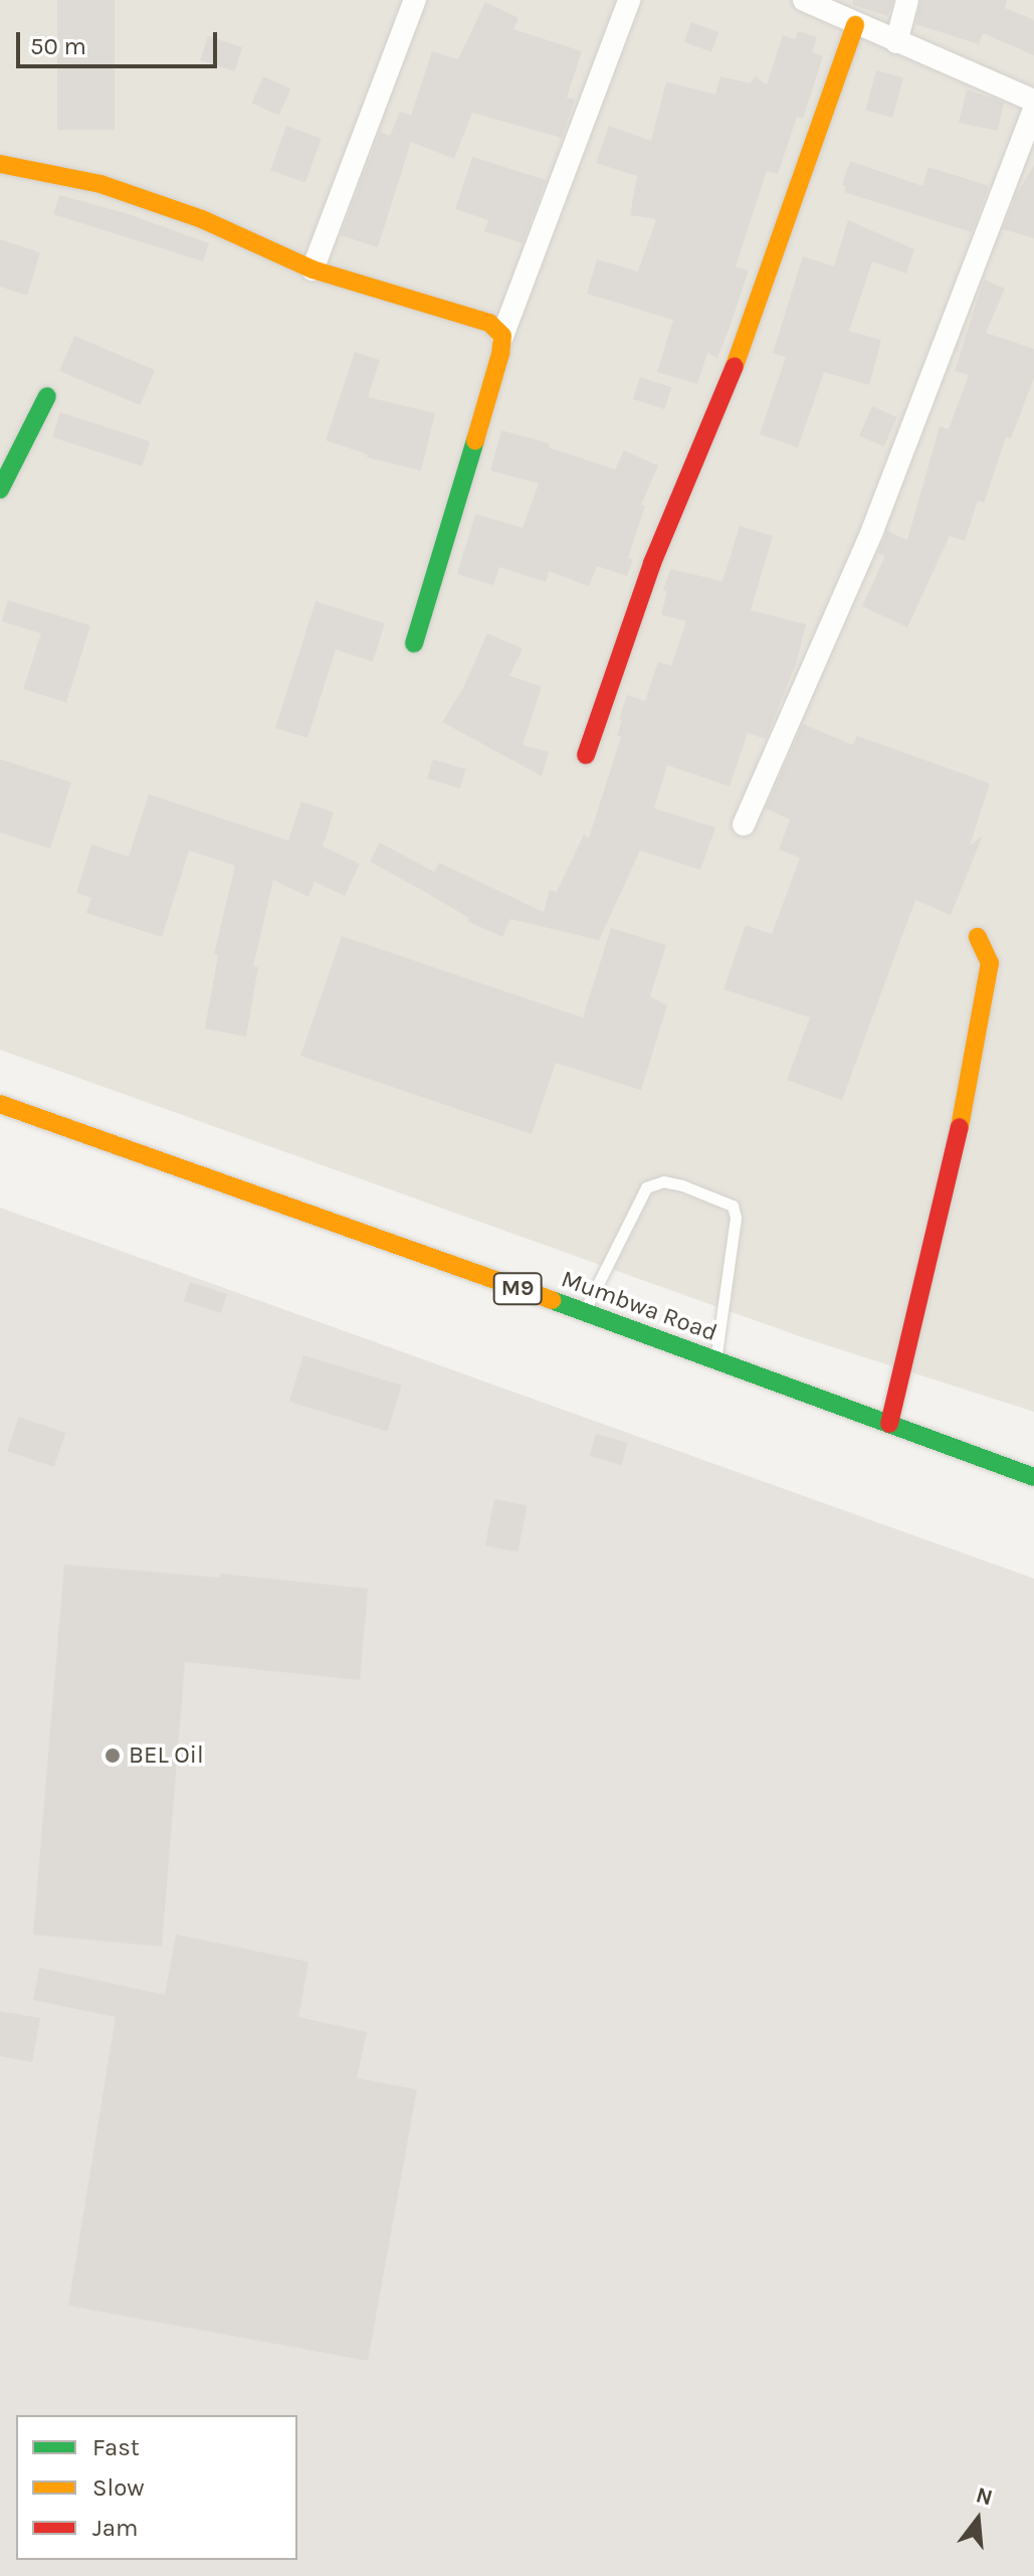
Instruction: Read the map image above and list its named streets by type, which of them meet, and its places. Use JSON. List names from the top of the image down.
{
  "streets": {
    "street": ["M9", "Mumbwa Road"]
  },
  "places": ["BEL Oil"],
  "legend": ["Fast", "Slow", "Jam"],
  "scale_bar": "50 m",
  "north": "top"
}
